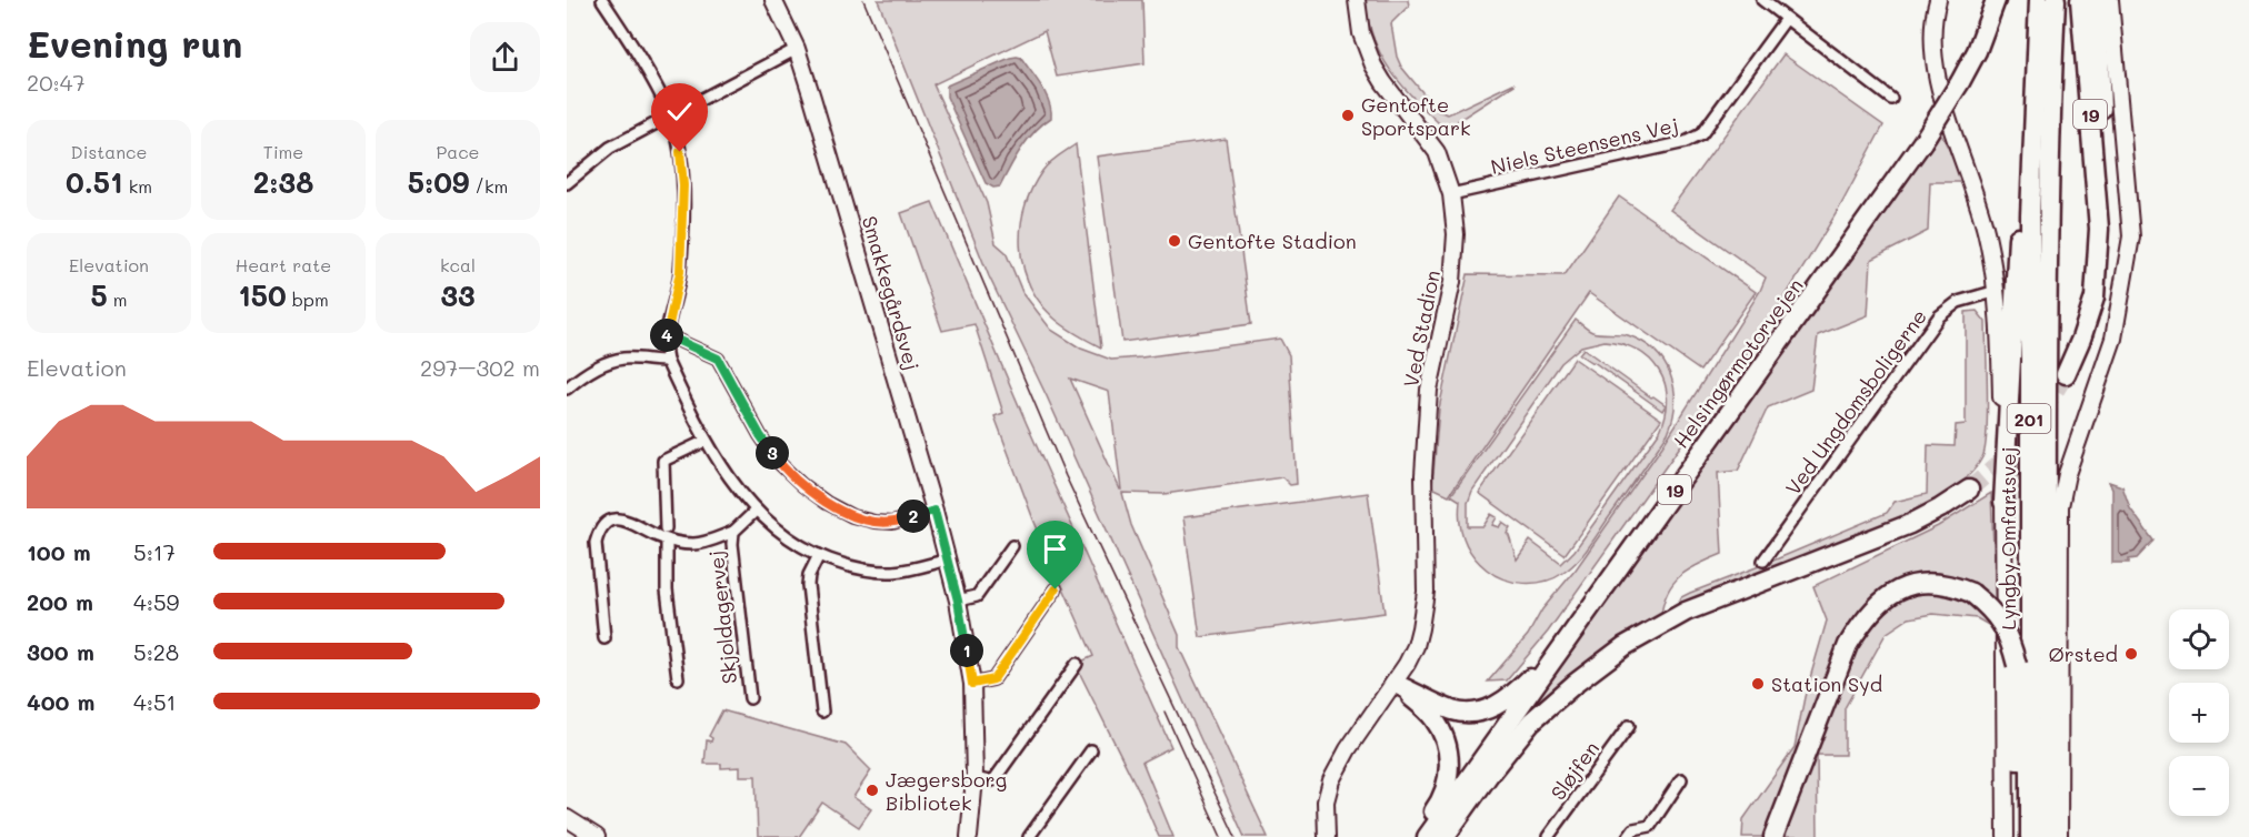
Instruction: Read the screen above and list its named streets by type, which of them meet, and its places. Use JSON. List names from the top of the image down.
{
  "streets": {
    "highway": [
      "19",
      "Helsingørmotorvejen",
      "201",
      "Lyngby Omfartsvej"
    ],
    "street": [
      "Niels Steensens Vej",
      "Smakkegårdsvej",
      "Ved Stadion",
      "Ved Ungdomsboligerne",
      "Skjoldagervej",
      "Sløjfen"
    ]
  },
  "crossings": [
    ["Niels Steensens Vej", "Ved Stadion"]
  ],
  "places": [
    "Gentofte Sportspark",
    "Gentofte Stadion",
    "Ørsted",
    "Station Syd",
    "Jægersborg Bibliotek"
  ],
  "page": {
    "heading": ["Evening run", "20:47"],
    "stats": [
      ["Distance", "0.51 km"],
      ["Time", "2:38"],
      ["Pace", "5:09 /km"],
      ["Elevation", "5 m"],
      ["Heart rate", "150 bpm"],
      ["kcal", "33"]
    ],
    "pins": [
      "4",
      "3",
      "2",
      "1"
    ],
    "chart": ["Elevation", "297–302 m"],
    "list": [
      {
        "name": "100 m",
        "note": "5:17"
      },
      {
        "name": "200 m",
        "note": "4:59"
      },
      {
        "name": "300 m",
        "note": "5:28"
      },
      {
        "name": "400 m",
        "note": "4:51"
      }
    ],
    "map_buttons": ["+", "−"]
  }
}
